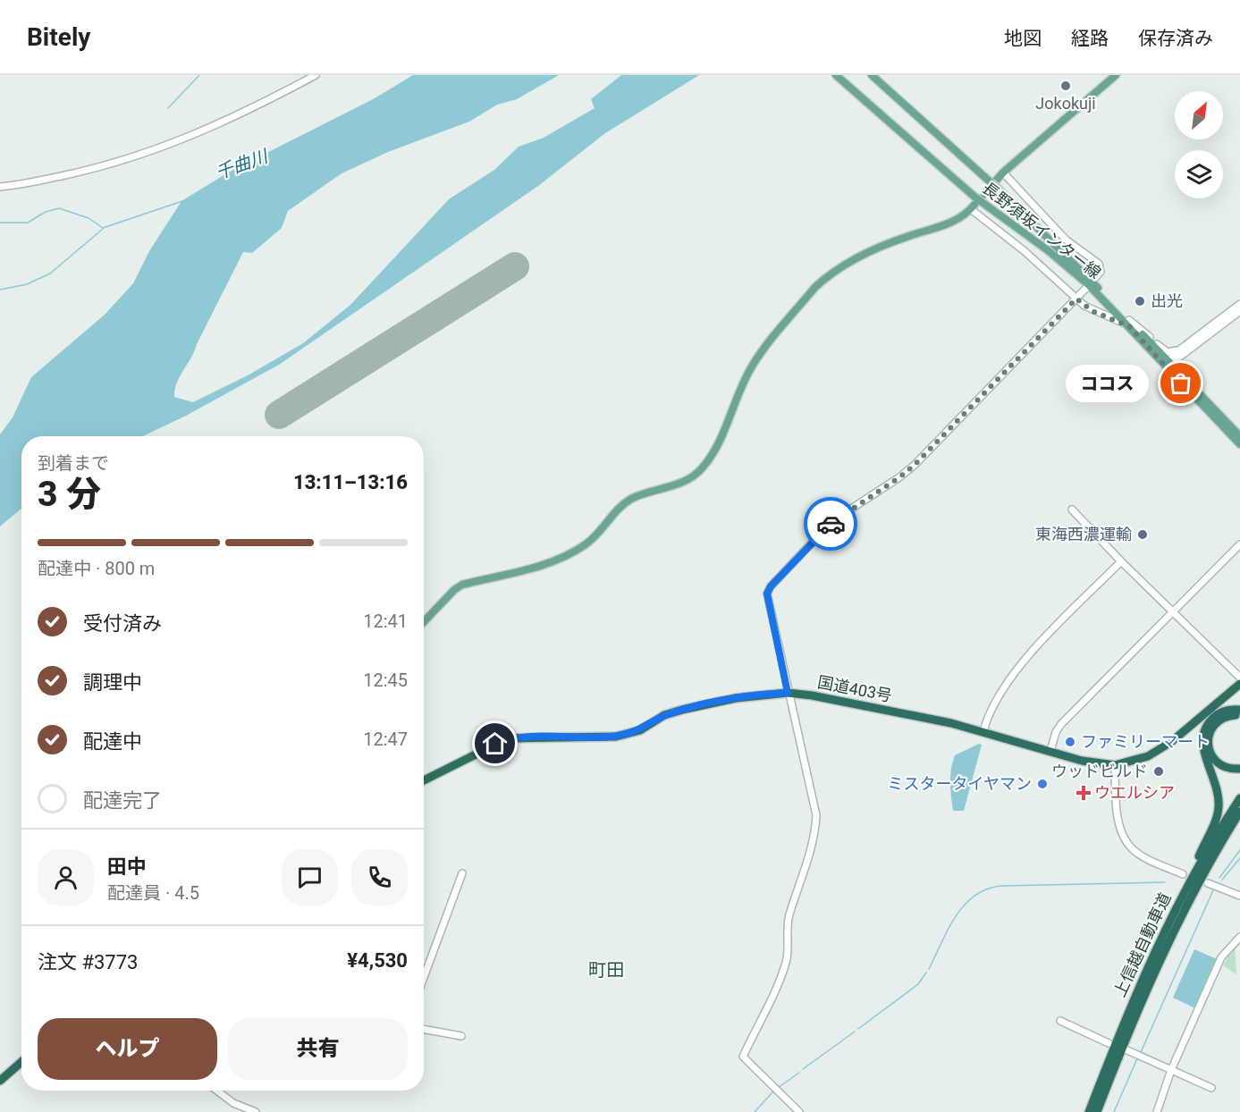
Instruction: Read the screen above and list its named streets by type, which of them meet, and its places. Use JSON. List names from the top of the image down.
{
  "streets": {
    "highway": ["国道403号", "上信越自動車道"],
    "main road": ["長野須坂インター線"]
  },
  "districts": ["町田"],
  "water": ["千曲川"],
  "places": {
    "other": [
      "Jokokuji",
      "出光",
      "ココス",
      "東海西濃運輸",
      "ファミリーマート",
      "ウッドビルド",
      "ミスタータイヤマン"
    ],
    "health": ["ウエルシア"]
  },
  "north": "top right",
  "page": {
    "header": "Bitely",
    "nav": ["地図", "経路", "保存済み"],
    "bubble": "ココス",
    "heading": ["3 分", "到着まで", "13:11–13:16"],
    "panel": [
      "田中",
      "配達員 · 4.5",
      "注文 #3773",
      "¥4,530"
    ],
    "bar": "配達中 · 800 m",
    "list": [
      ["受付済み", "12:41"],
      ["調理中", "12:45"],
      ["配達中", "12:47"],
      "配達完了"
    ],
    "buttons": ["ヘルプ", "共有"]
  }
}
